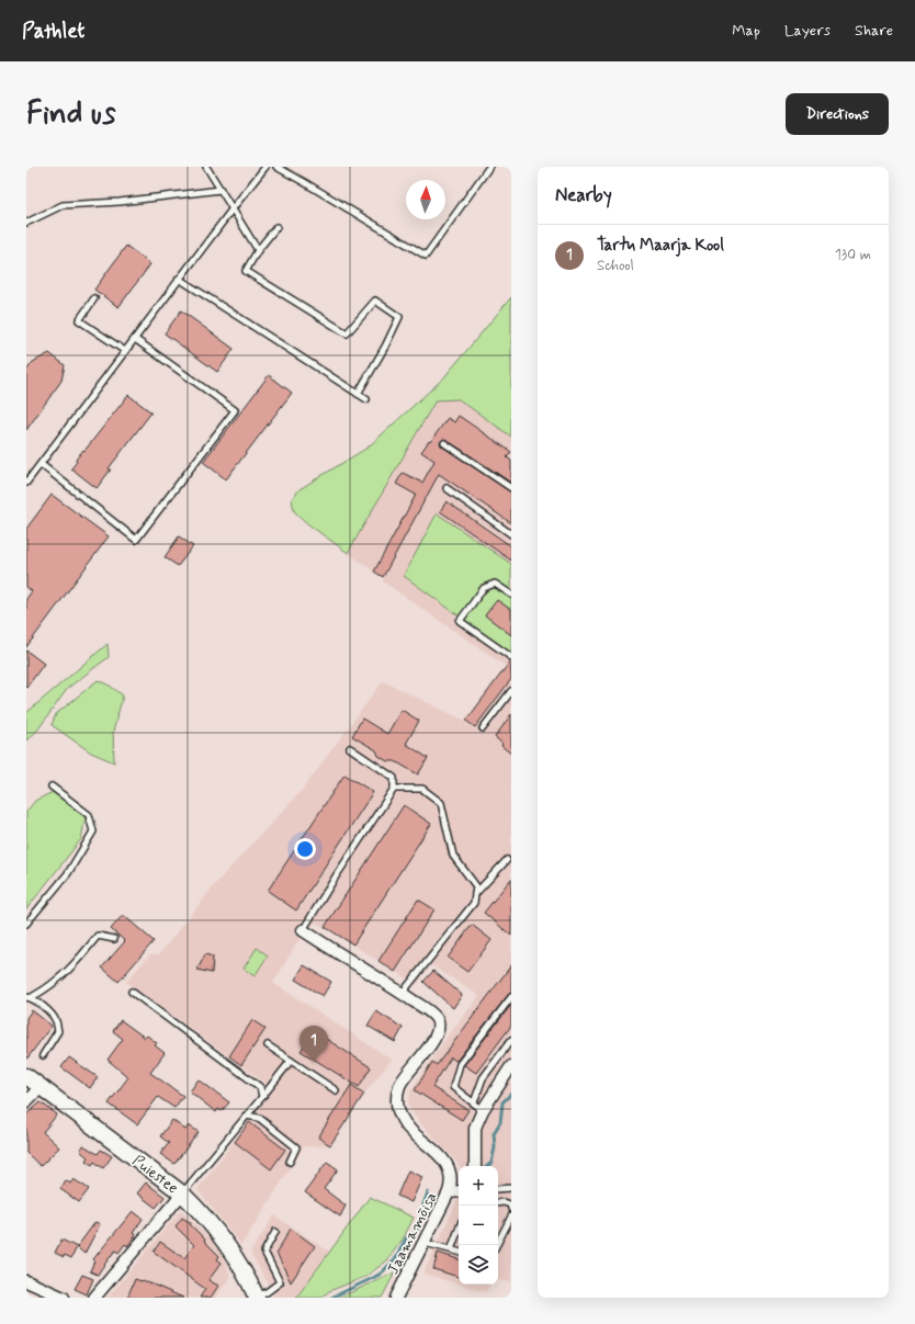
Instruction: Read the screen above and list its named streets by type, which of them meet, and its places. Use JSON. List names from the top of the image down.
{
  "streets": {
    "main road": ["Puiestee"],
    "street": ["Jaamamõisa"]
  },
  "north": "top",
  "page": {
    "header": "Pathlet",
    "nav": ["Map", "Layers", "Share"],
    "buttons": "Directions",
    "title": "Find us",
    "heading": "Nearby",
    "list": [
      {
        "mark": "1",
        "name": "Tartu Maarja Kool",
        "note": "School",
        "value": "130 m"
      }
    ],
    "pins": "1",
    "map_buttons": ["+", "−"]
  }
}
